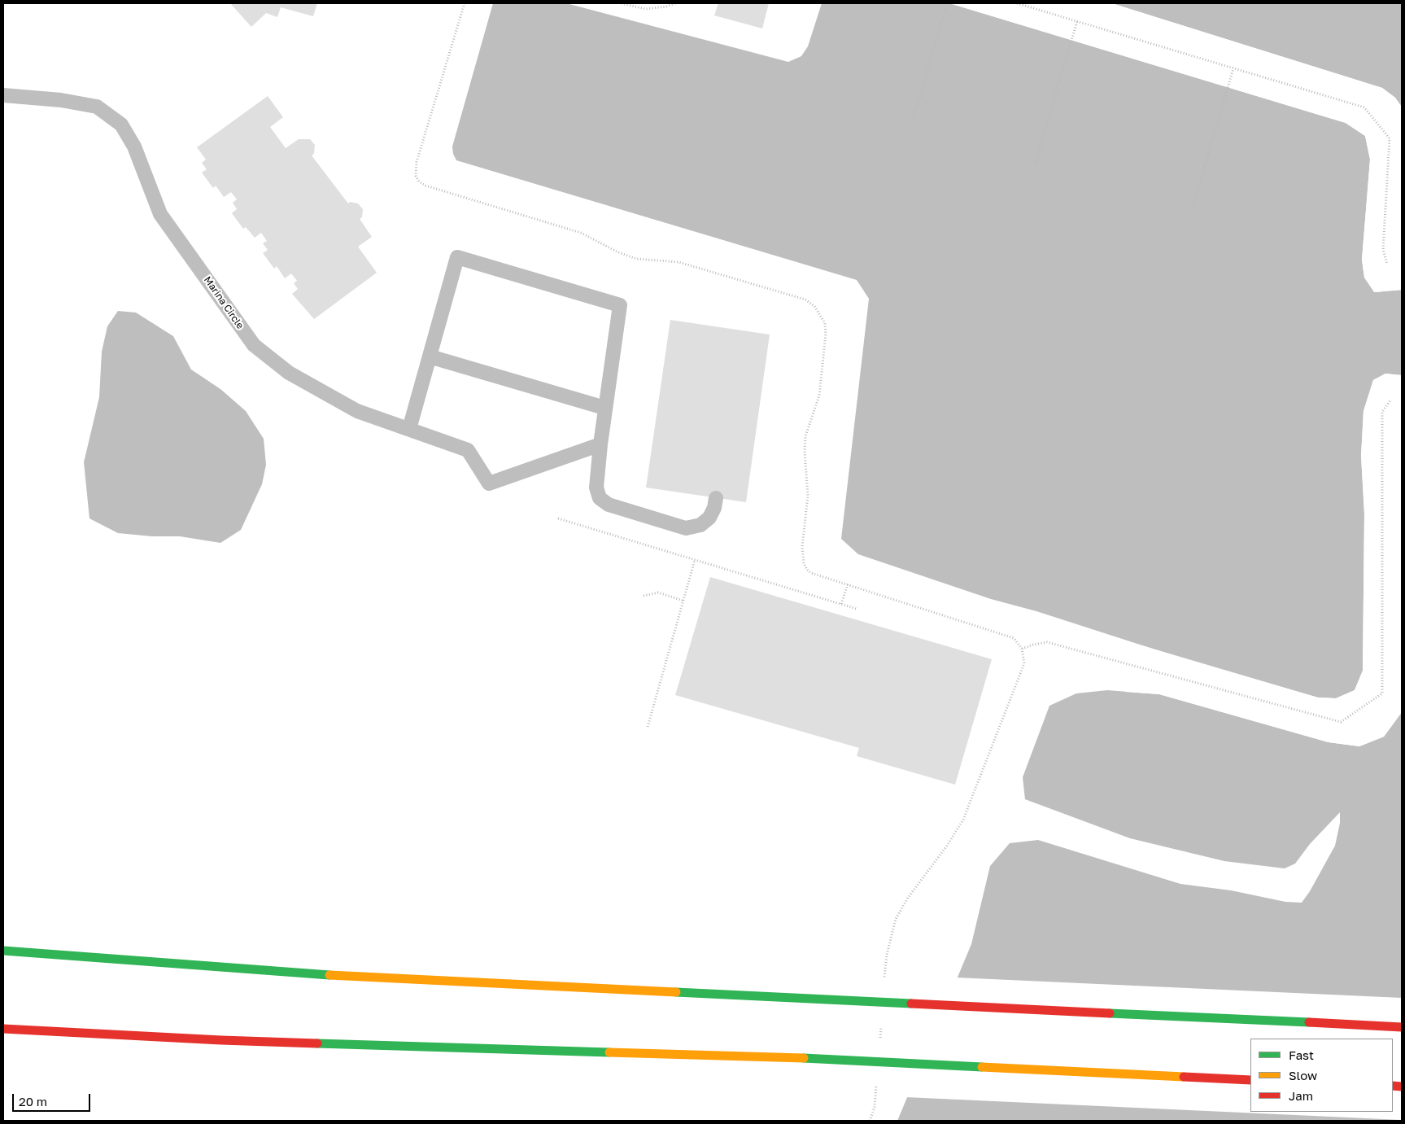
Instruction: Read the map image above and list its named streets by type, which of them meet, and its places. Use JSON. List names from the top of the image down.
{
  "streets": {
    "lane": ["Marina Circle"]
  },
  "legend": ["Fast", "Slow", "Jam"],
  "scale_bar": "20 m"
}
